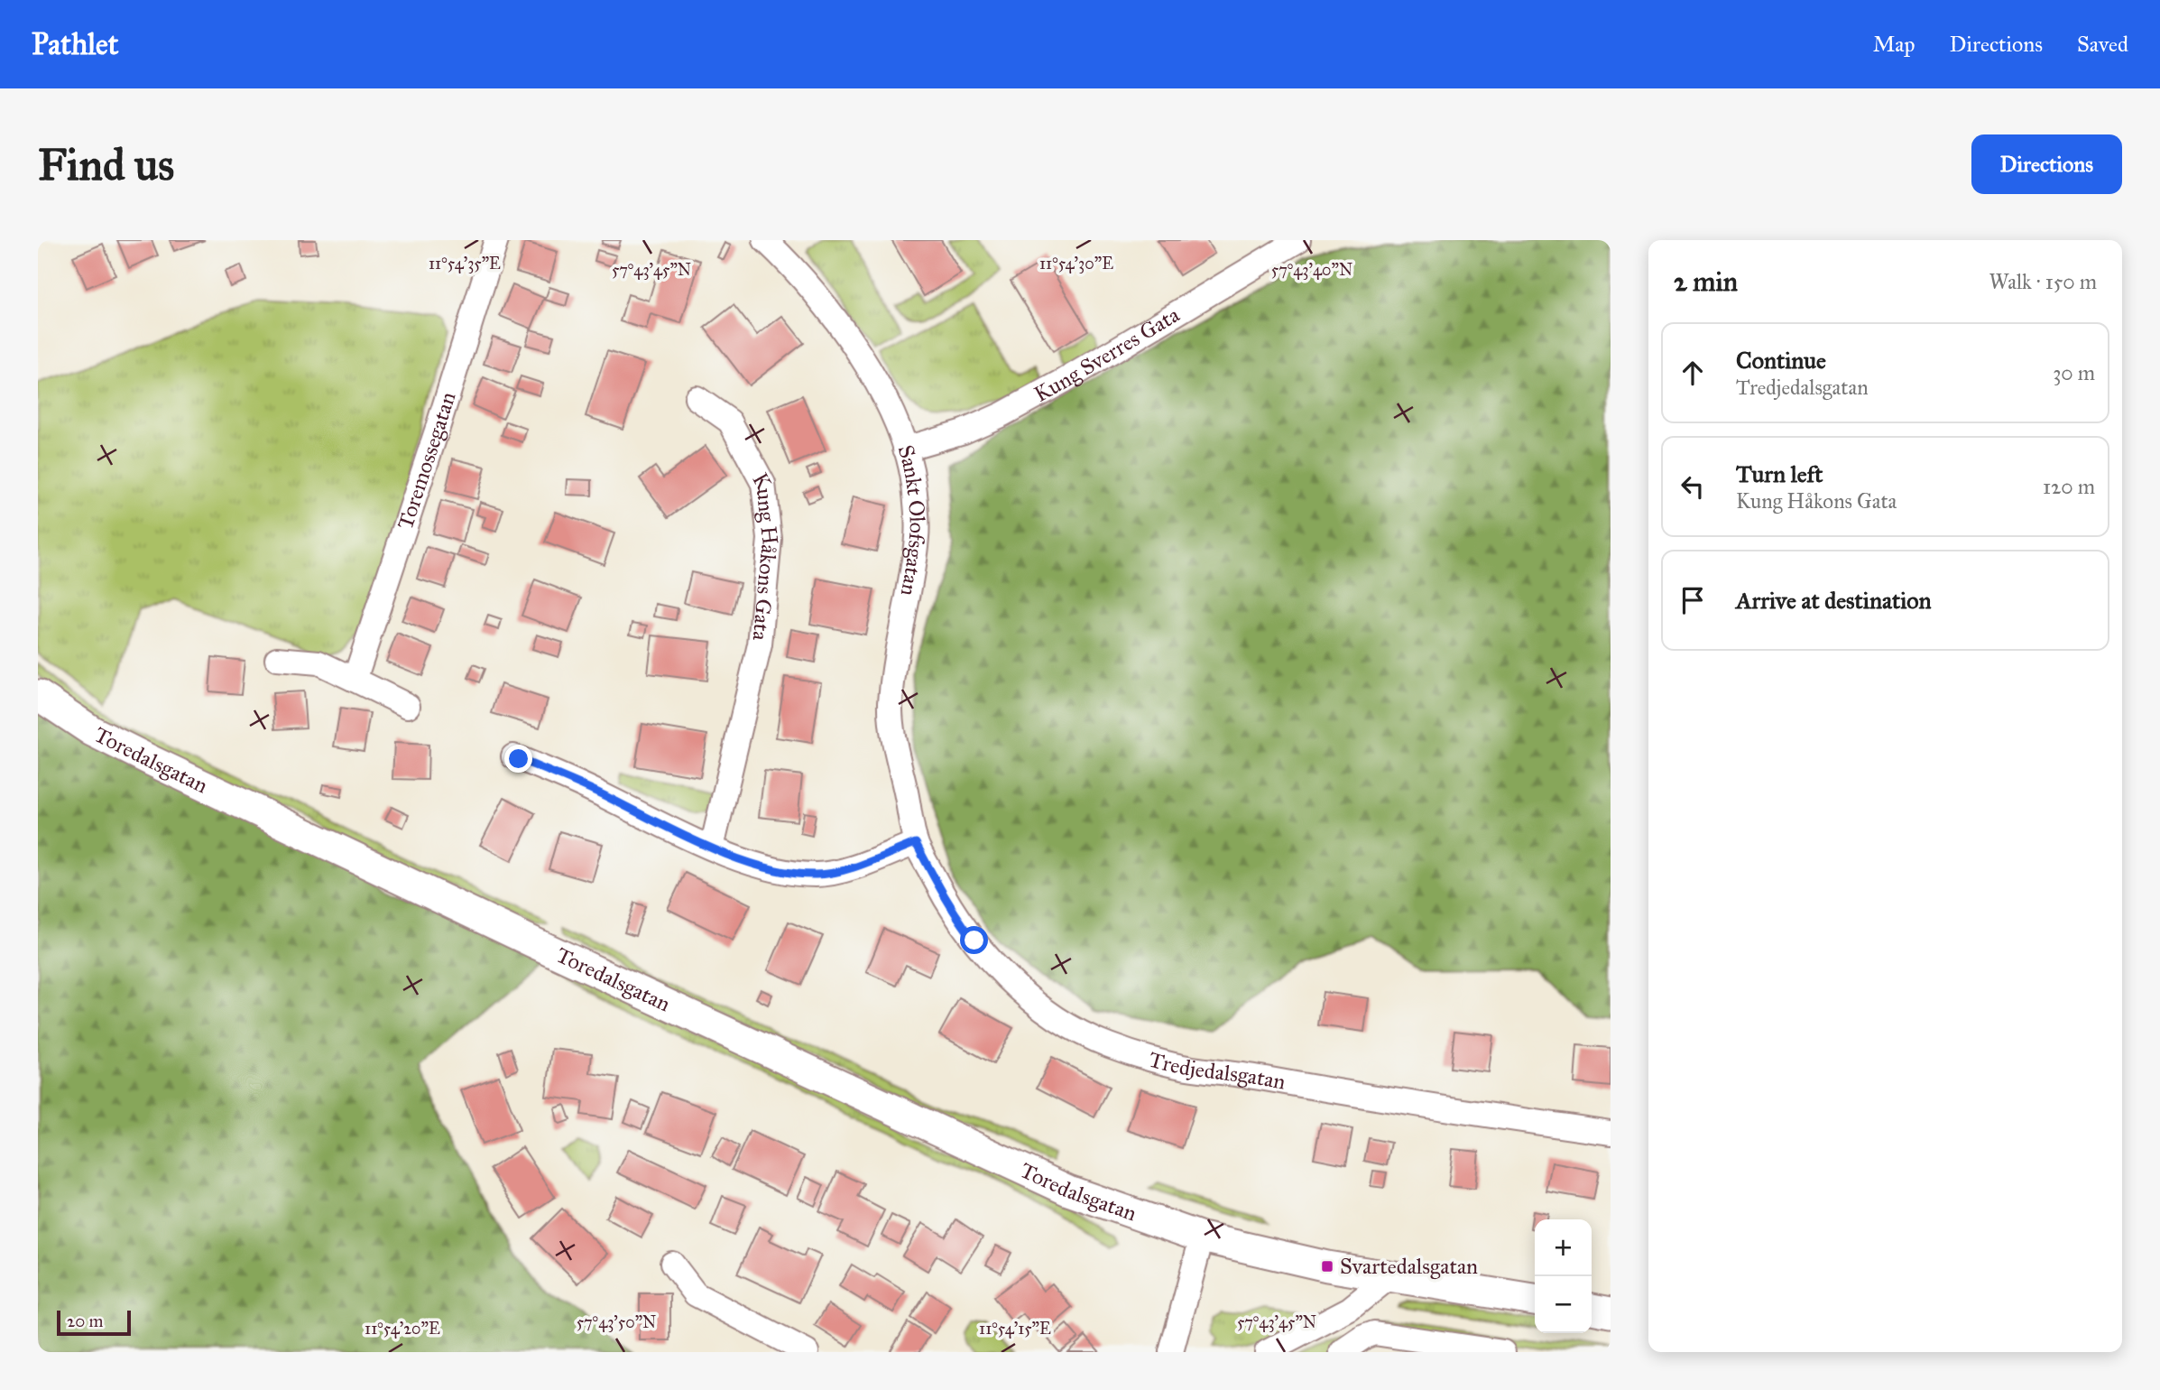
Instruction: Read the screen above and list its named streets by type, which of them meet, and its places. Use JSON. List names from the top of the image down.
{
  "streets": {
    "street": [
      "Kung Sverres Gata",
      "Toremossegatan",
      "Sankt Olofsgatan",
      "Kung Håkons Gata",
      "Toredalsgatan",
      "Tredjedalsgatan"
    ]
  },
  "crossings": [
    ["Kung Sverres Gata", "Sankt Olofsgatan"],
    ["Sankt Olofsgatan", "Tredjedalsgatan"]
  ],
  "places": {
    "transit": ["Svartedalsgatan"]
  },
  "scale_bar": "20 m",
  "page": {
    "header": "Pathlet",
    "nav": ["Map", "Directions", "Saved"],
    "buttons": "Directions",
    "title": "Find us",
    "heading": ["2 min", "Walk · 150 m"],
    "list": [
      ["Continue", "Tredjedalsgatan", "30 m"],
      ["Turn left", "Kung Håkons Gata", "120 m"],
      "Arrive at destination"
    ],
    "map_buttons": ["+", "−"],
    "scale": "20 m"
  },
  "coordinates": [
    "11°54'35\"E",
    "11°54'30\"E",
    "57°43'45\"N",
    "57°43'40\"N",
    "57°43'50\"N",
    "11°54'20\"E",
    "11°54'15\"E"
  ]
}
